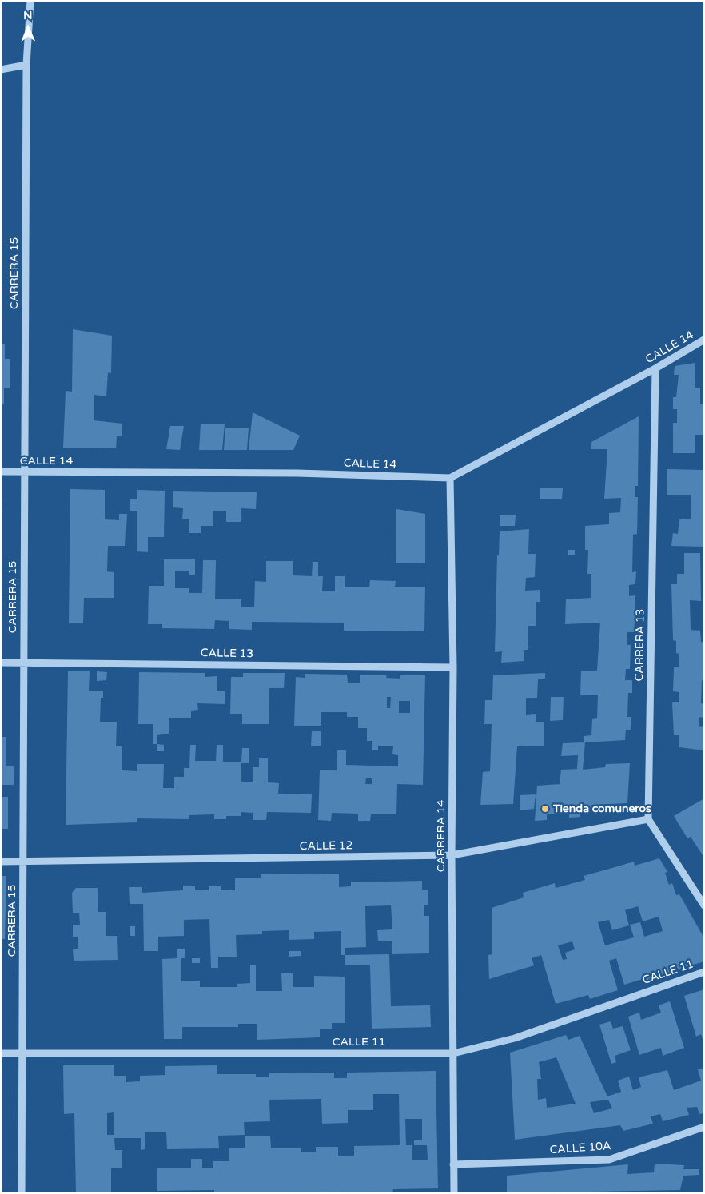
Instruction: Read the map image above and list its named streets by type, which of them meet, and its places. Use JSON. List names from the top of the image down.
{
  "streets": {
    "street": [
      "CARRERA 15",
      "CALLE 14",
      "CARRERA 13",
      "CALLE 13",
      "CARRERA 14",
      "CALLE 12",
      "CALLE 11",
      "CALLE 10A"
    ]
  },
  "crossings": [
    ["CARRERA 15", "CALLE 14"],
    ["CARRERA 15", "CALLE 13"],
    ["CARRERA 15", "CALLE 12"],
    ["CARRERA 15", "CALLE 11"],
    ["CALLE 14", "CARRERA 13"],
    ["CALLE 14", "CARRERA 14"],
    ["CARRERA 13", "CALLE 12"],
    ["CALLE 13", "CARRERA 14"],
    ["CARRERA 14", "CALLE 12"],
    ["CARRERA 14", "CALLE 11"],
    ["CARRERA 14", "CALLE 10A"]
  ],
  "places": ["Tienda comuneros"],
  "north": "top"
}
